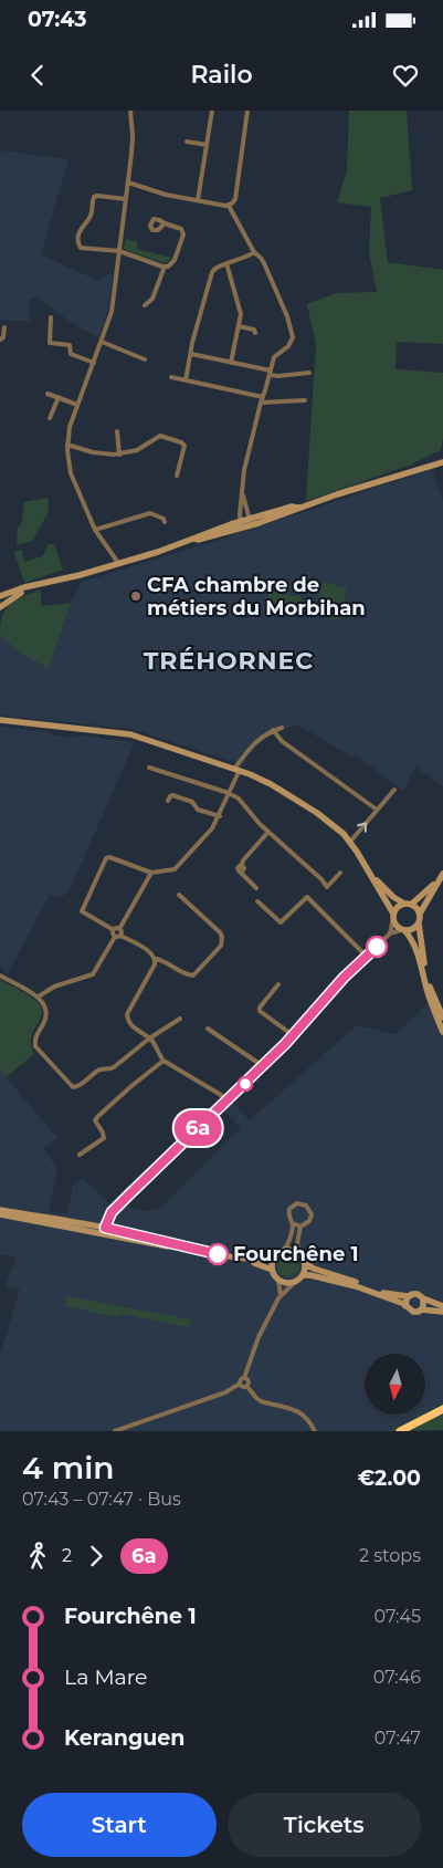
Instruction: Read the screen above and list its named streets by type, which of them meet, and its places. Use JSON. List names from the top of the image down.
{
  "districts": ["TRÉHORNEC"],
  "places": ["CFA chambre de métiers du Morbihan", "Fourchêne 1"],
  "lines": ["bus line 6a"],
  "north": "bottom",
  "page": {
    "status": "07:43",
    "header": "Railo",
    "on_map": "6a",
    "heading": ["4 min", "07:43 – 07:47 · Bus", "€2.00"],
    "legs": ["2", "6a", "2 stops"],
    "list": [
      {
        "name": "Fourchêne 1",
        "value": "07:45"
      },
      {
        "name": "La Mare",
        "value": "07:46"
      },
      {
        "name": "Keranguen",
        "value": "07:47"
      }
    ],
    "buttons": ["Start", "Tickets"]
  }
}
